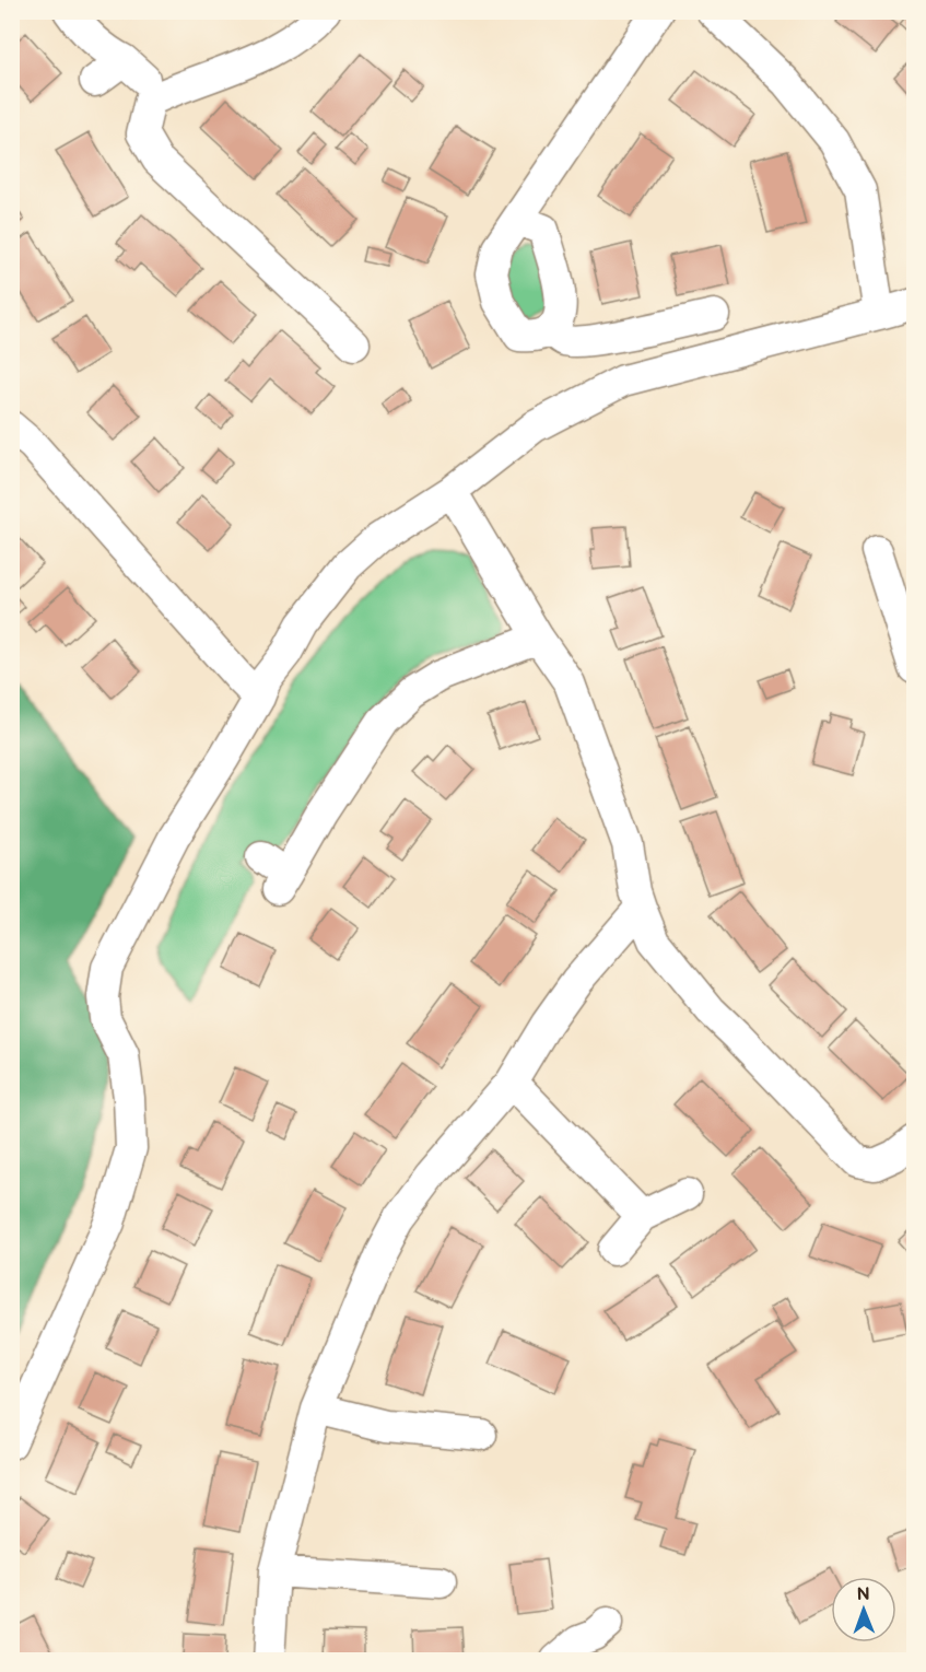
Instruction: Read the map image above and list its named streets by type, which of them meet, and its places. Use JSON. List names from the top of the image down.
{
  "north": "top"
}
